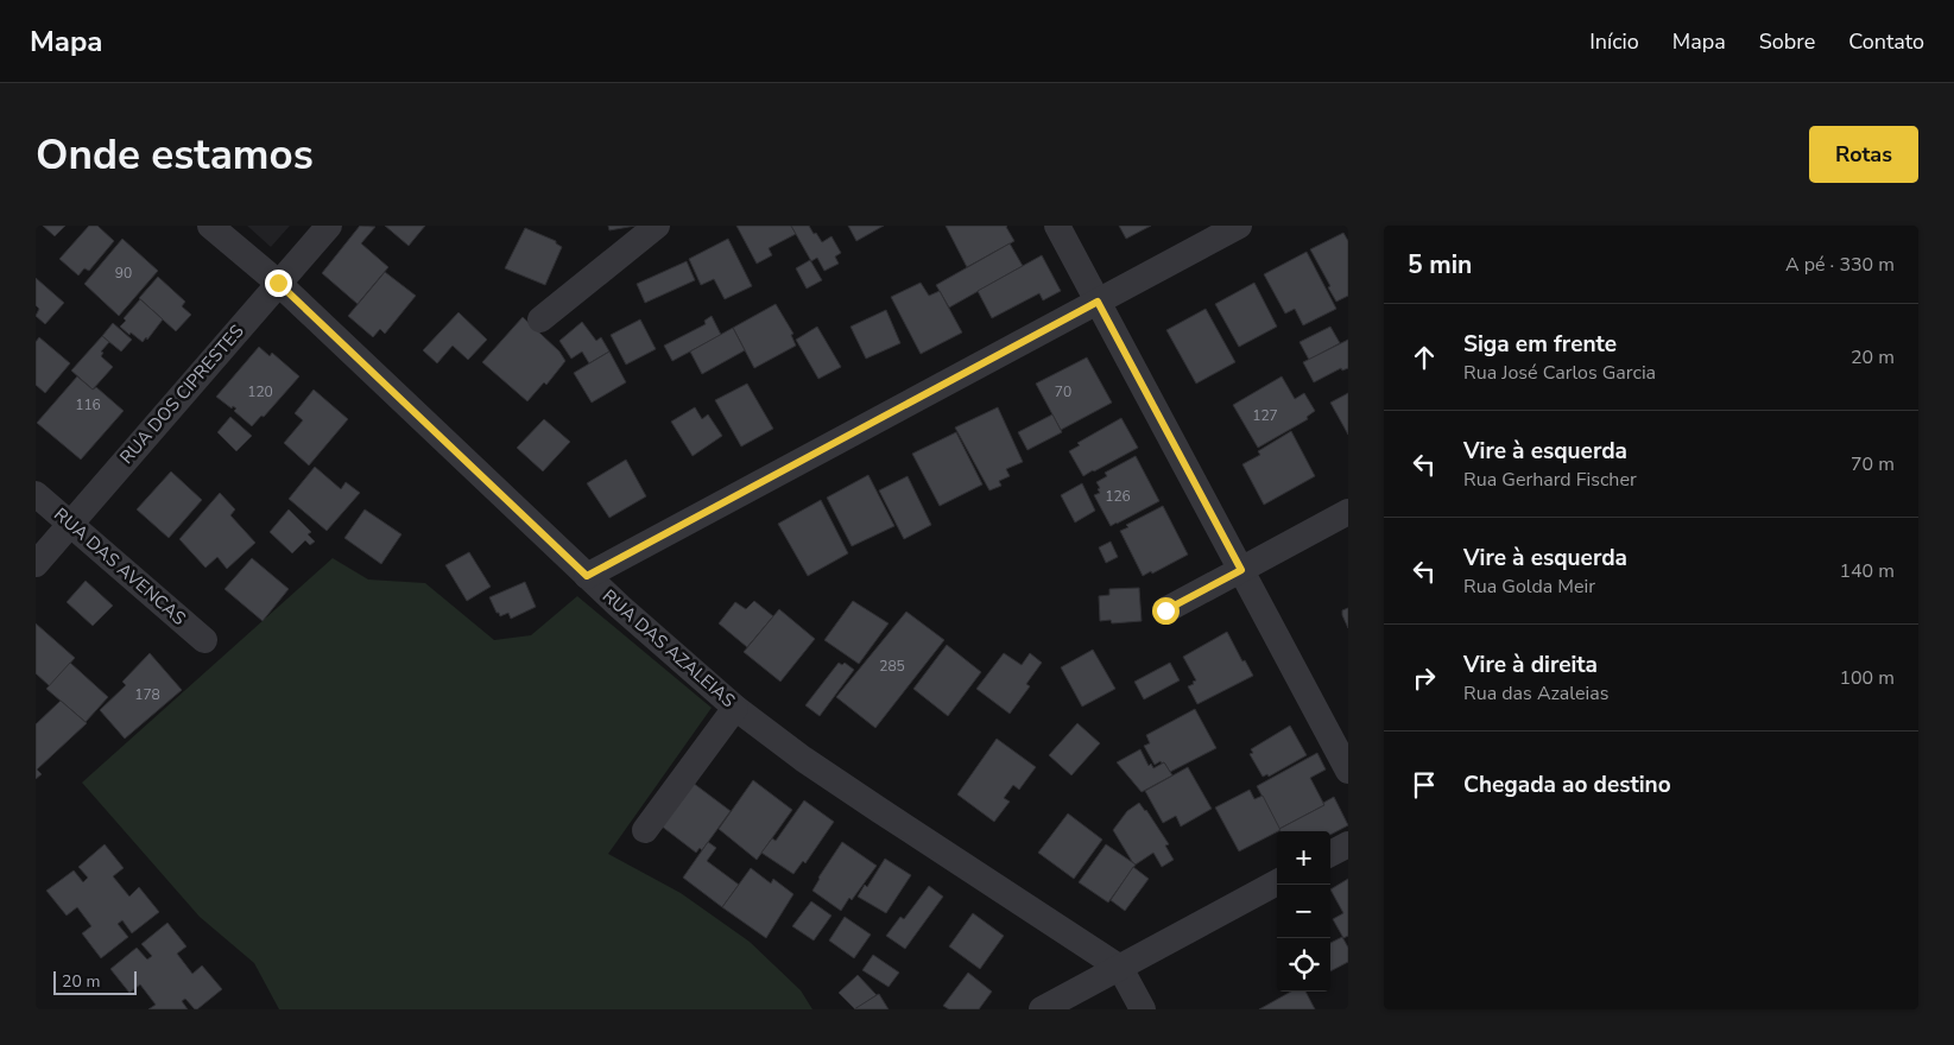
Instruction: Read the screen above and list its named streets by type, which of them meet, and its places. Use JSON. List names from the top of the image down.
{
  "streets": {
    "street": ["RUA DOS CIPRESTES", "RUA DAS AVENCAS", "RUA DAS AZALEIAS"]
  },
  "crossings": [
    ["RUA DOS CIPRESTES", "RUA DAS AVENCAS"],
    ["RUA DOS CIPRESTES", "RUA DAS AZALEIAS"]
  ],
  "house_numbers": [
    "90",
    "120",
    "70",
    "116",
    "127",
    "126",
    "285",
    "178"
  ],
  "scale_bar": "20 m",
  "page": {
    "header": "Mapa",
    "nav": [
      "Início",
      "Mapa",
      "Sobre",
      "Contato"
    ],
    "buttons": "Rotas",
    "title": "Onde estamos",
    "heading": ["5 min", "A pé · 330 m"],
    "list": [
      ["Siga em frente", "Rua José Carlos Garcia", "20 m"],
      ["Vire à esquerda", "Rua Gerhard Fischer", "70 m"],
      ["Vire à esquerda", "Rua Golda Meir", "140 m"],
      ["Vire à direita", "Rua das Azaleias", "100 m"],
      "Chegada ao destino"
    ],
    "map_buttons": ["+", "−"],
    "scale": "20 m"
  }
}
